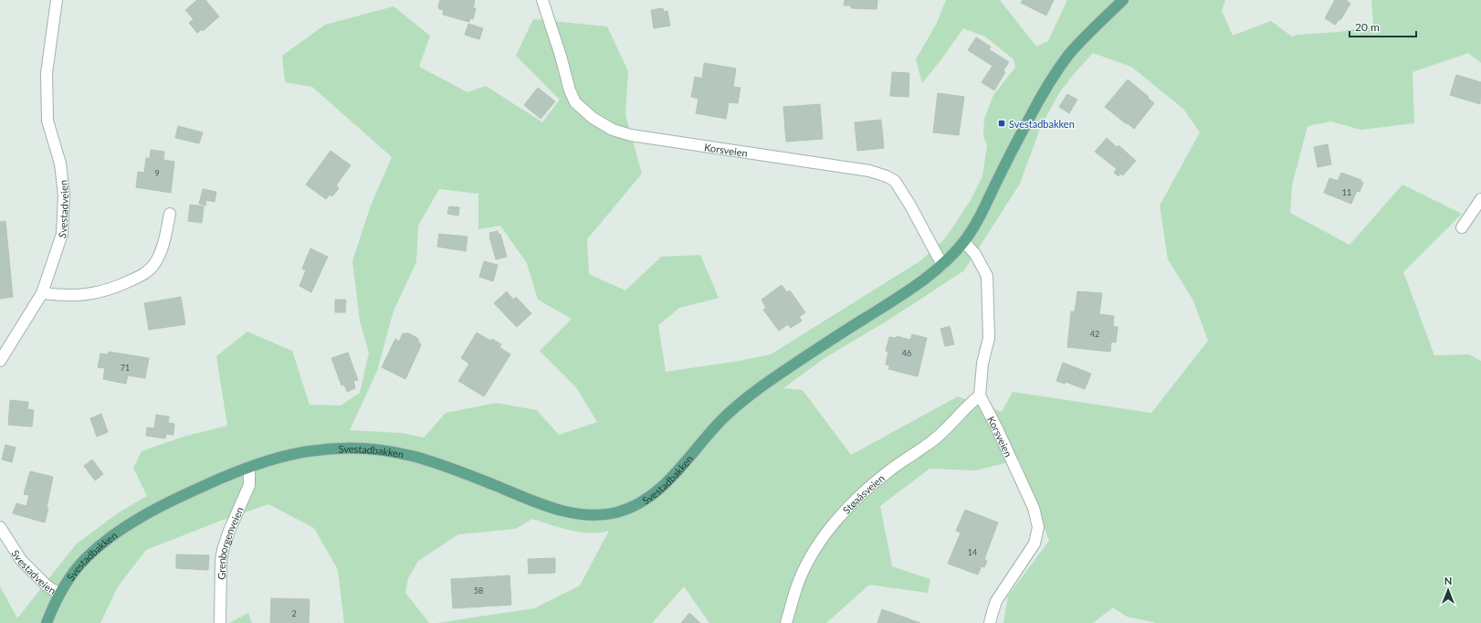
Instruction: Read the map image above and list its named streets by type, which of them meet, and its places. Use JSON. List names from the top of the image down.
{
  "streets": {
    "main road": ["Svestadbakken"],
    "street": [
      "Korsveien",
      "Svestadveien",
      "Støaåsveien",
      "Grenborgenveien"
    ]
  },
  "crossings": [
    ["Korsveien", "Svestadbakken"],
    ["Korsveien", "Støaåsveien"],
    ["Svestadveien", "Svestadbakken"],
    ["Svestadbakken", "Grenborgenveien"]
  ],
  "places": {
    "transit": ["Svestadbakken"]
  },
  "house_numbers": [
    "9",
    "11",
    "42",
    "46",
    "71",
    "14",
    "58",
    "2"
  ],
  "scale_bar": "20 m",
  "north": "top"
}
